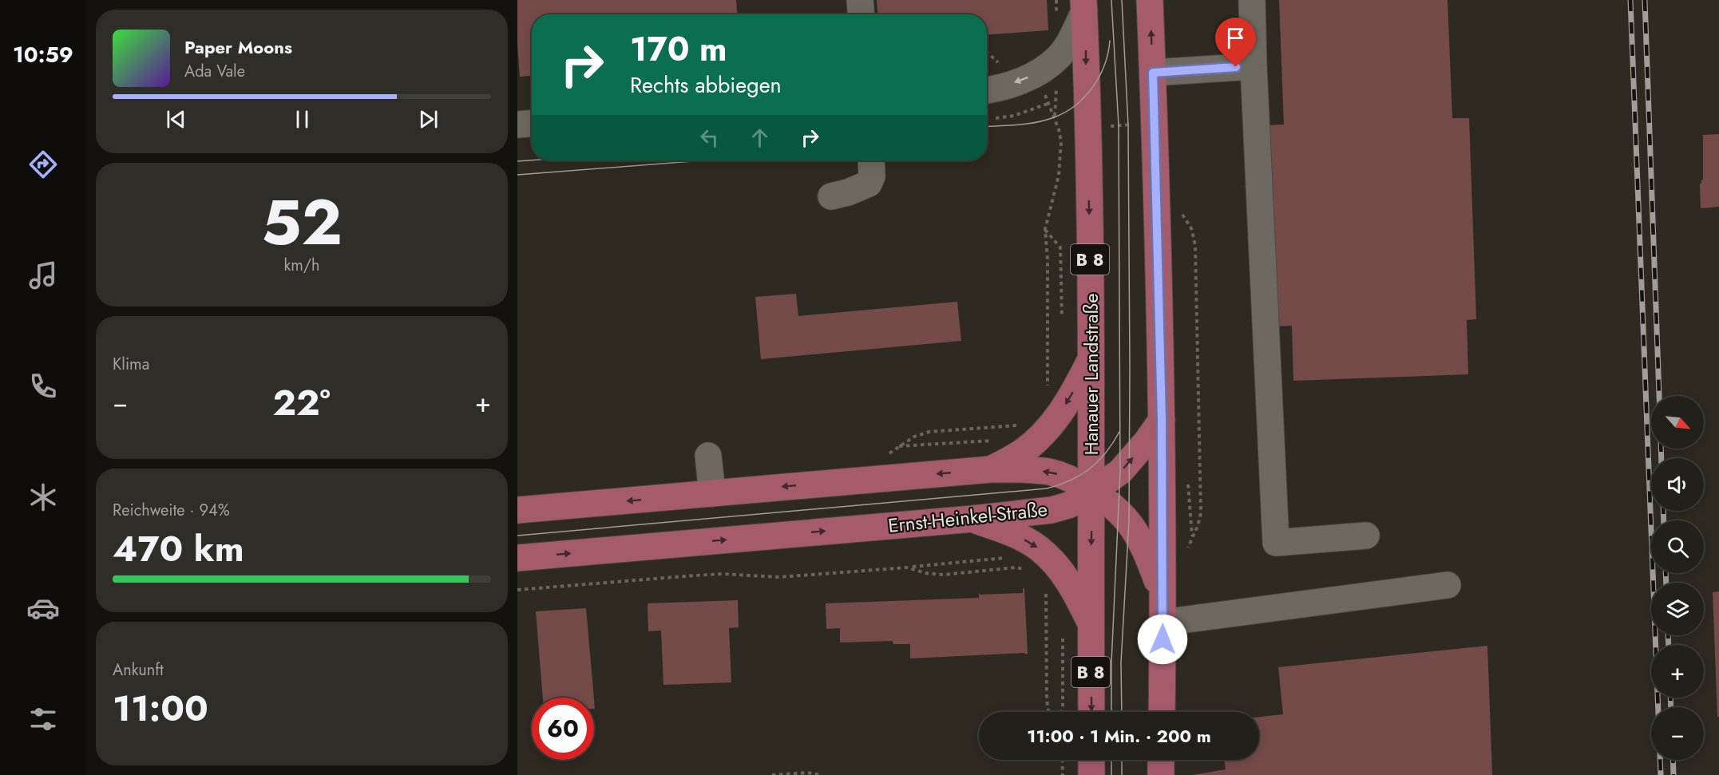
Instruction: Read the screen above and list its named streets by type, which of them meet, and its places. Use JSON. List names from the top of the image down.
{
  "streets": {
    "main road": ["B 8", "Hanauer Landstraße", "Ernst-Heinkel-Straße"]
  },
  "crossings": [
    ["Hanauer Landstraße", "Ernst-Heinkel-Straße"]
  ],
  "north": "bottom right",
  "page": {
    "tabs": "10:59",
    "turn": ["170 m", "Rechts abbiegen"],
    "song": ["Paper Moons", "Ada Vale"],
    "tile": [
      ["52", "km/h"],
      "Klima",
      ["Reichweite · 94%", "470 km"],
      ["Ankunft", "11:00"]
    ],
    "heat": ["−", "22°", "+"],
    "map_buttons": ["+", "−"],
    "limit": "60",
    "trip": "11:00 · 1 Min. · 200 m"
  }
}
